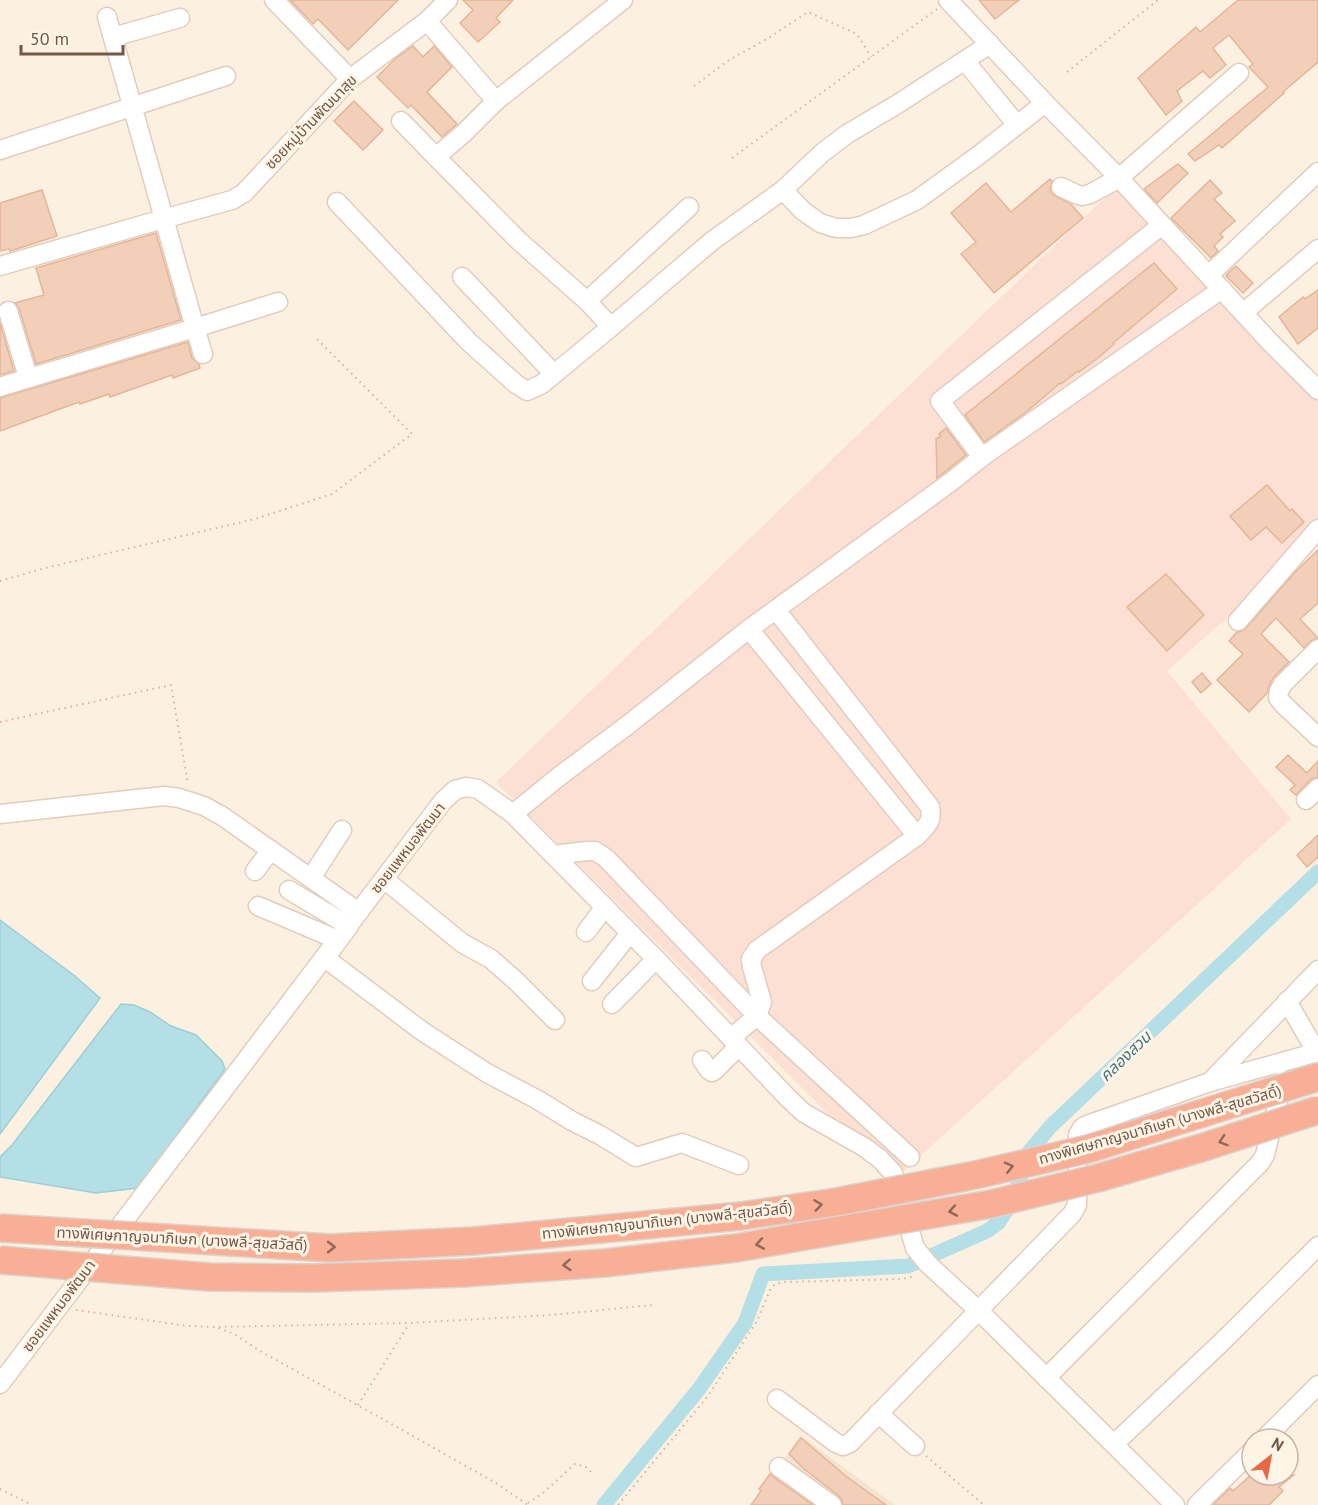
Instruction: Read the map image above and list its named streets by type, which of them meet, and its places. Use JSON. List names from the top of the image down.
{
  "streets": {
    "highway": ["ทางพิเศษกาญจนาภิเษก (บางพลี-สุขสวัสดิ์)"],
    "street": ["ซอยหมู่บ้านพัฒนาสุข", "ซอยแพหมอพัฒนา"]
  },
  "water": ["คลองสวน"],
  "scale_bar": "50 m",
  "north": "top right"
}
